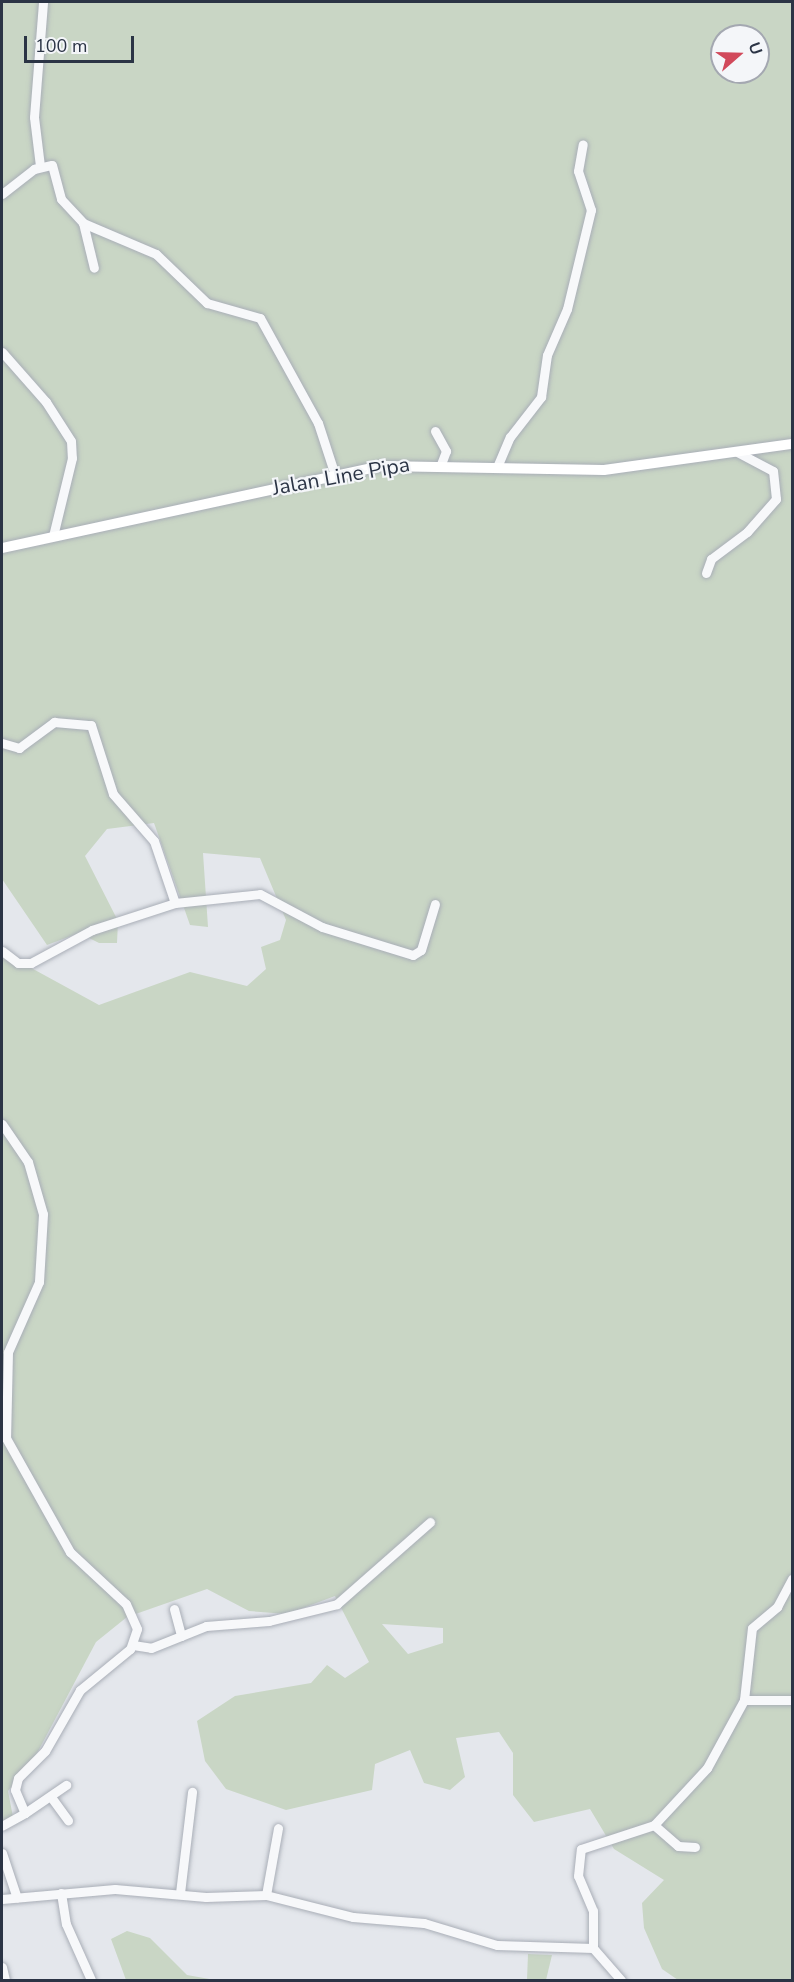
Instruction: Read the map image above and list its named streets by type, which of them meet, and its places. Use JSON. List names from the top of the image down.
{
  "streets": {
    "main road": ["Jalan Line Pipa"]
  },
  "scale_bar": "100 m",
  "north": "right"
}
